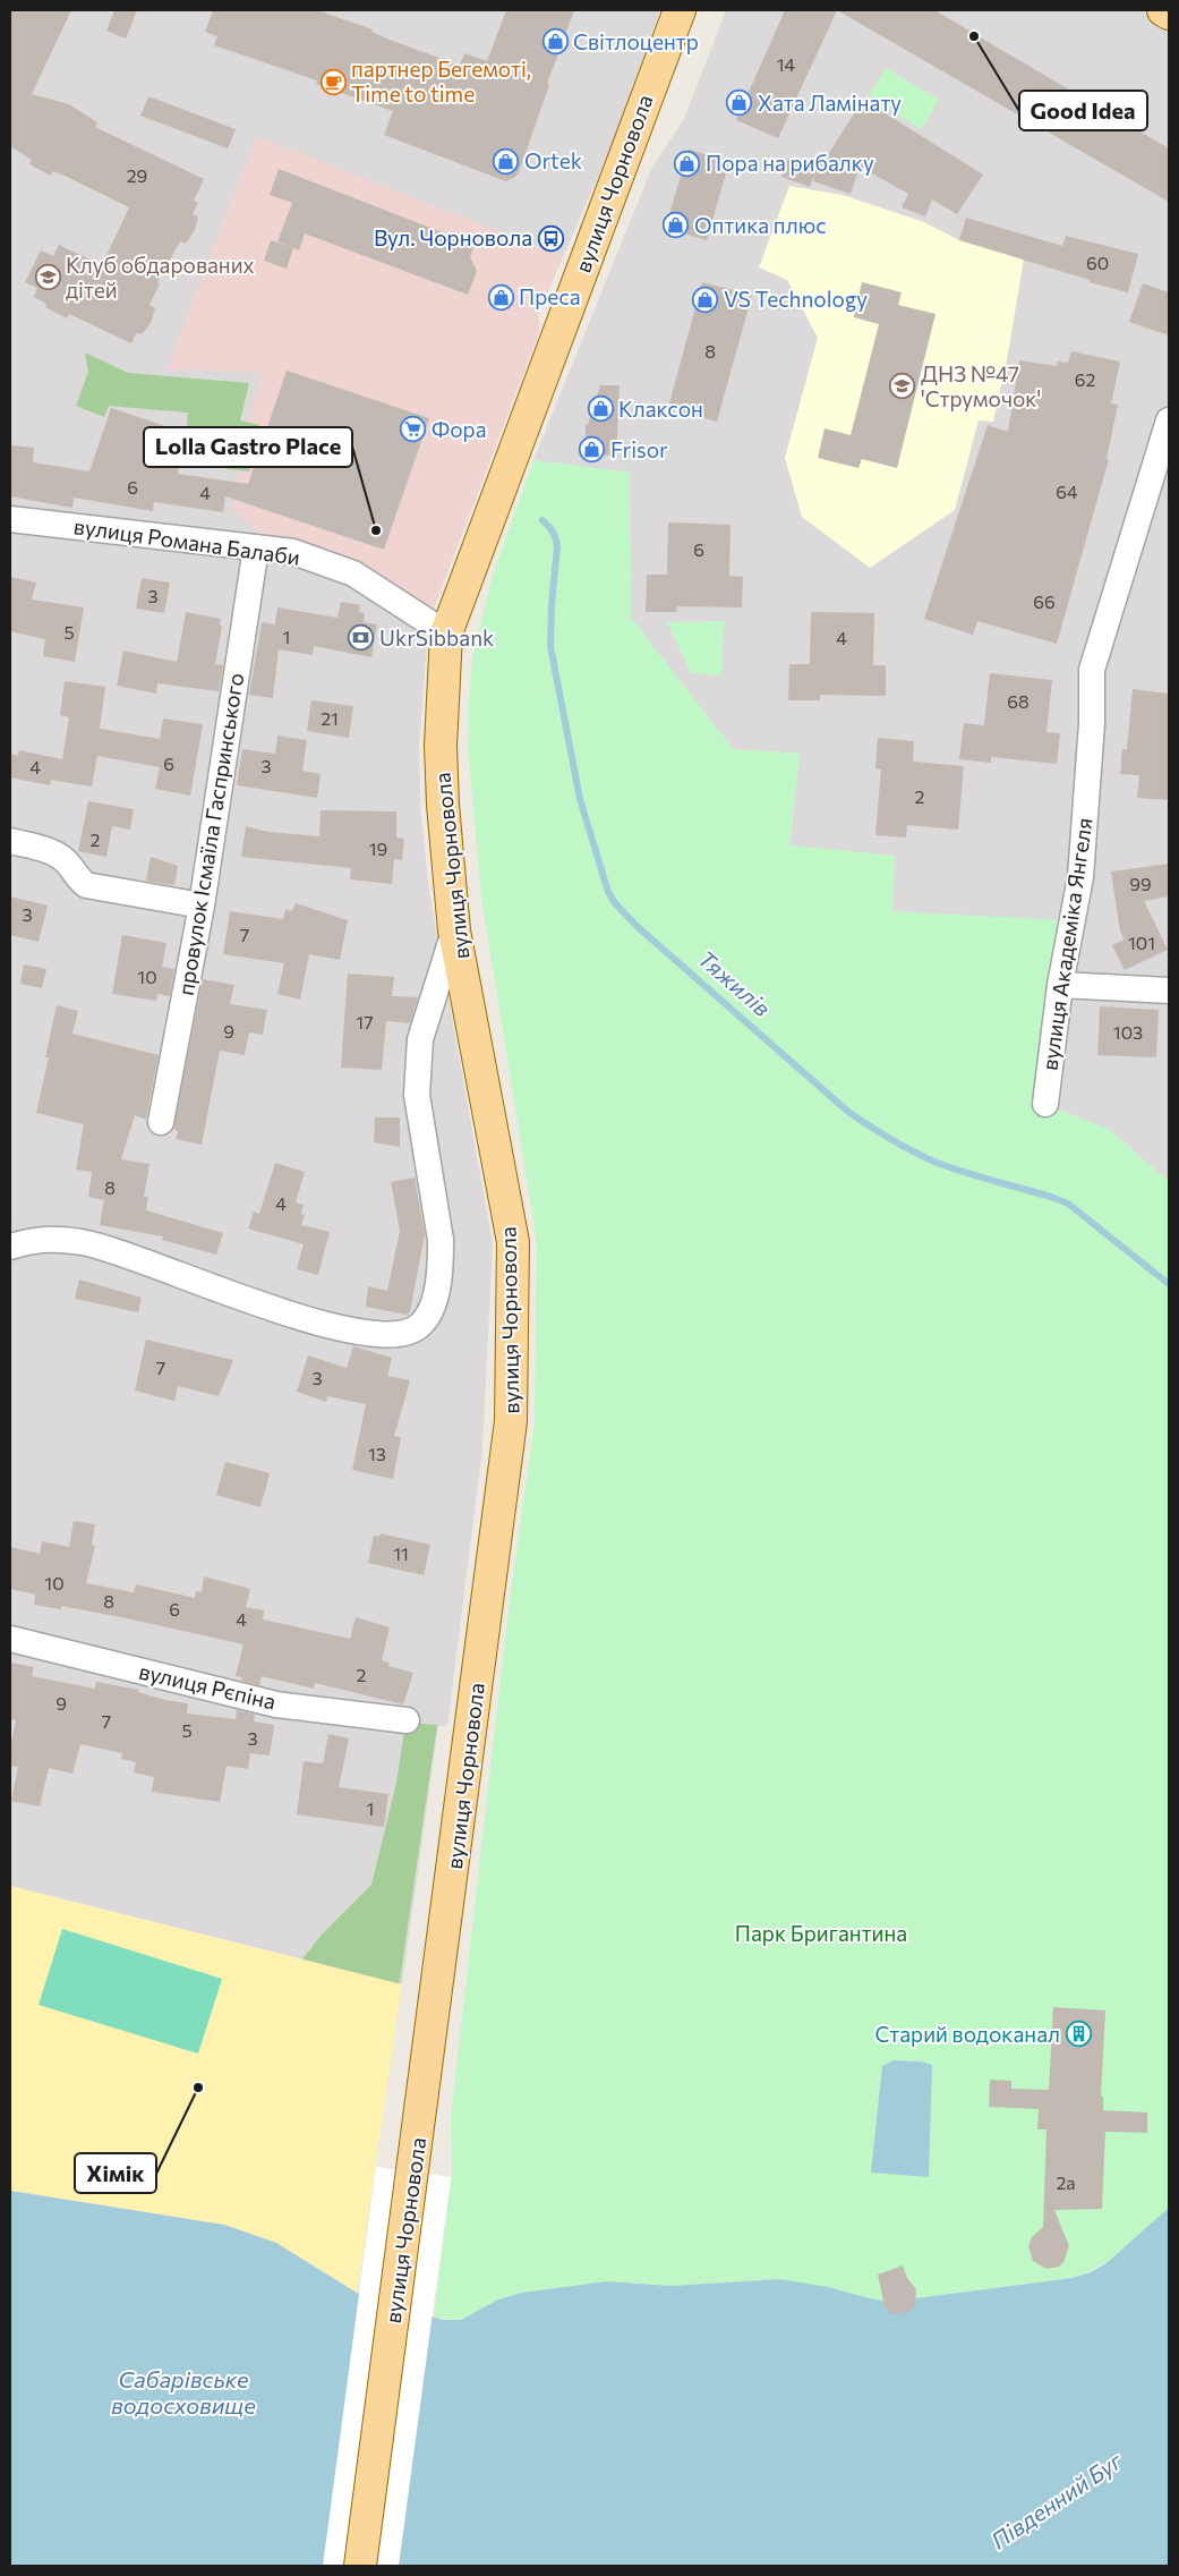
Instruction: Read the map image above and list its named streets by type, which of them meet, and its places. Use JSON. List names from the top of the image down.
{
  "streets": {
    "main road": ["вулиця Чорновола"],
    "street": [
      "вулиця Романа Балаби",
      "провулок Ісмаїла Гаспринського",
      "вулиця Академіка Янгеля",
      "вулиця Рєпіна"
    ]
  },
  "crossings": [
    ["вулиця Чорновола", "вулиця Романа Балаби"],
    ["вулиця Романа Балаби", "провулок Ісмаїла Гаспринського"]
  ],
  "water": ["Тяжилів", "Сабарівське водосховище", "Південний Буг"],
  "parks": ["Парк Бригантина"],
  "places": {
    "other": ["Good Idea", "Lolla Gastro Place", "Хімік"],
    "shop": [
      "Світлоцентр",
      "Хата Ламінату",
      "Ortek",
      "Пора на рибалку",
      "Оптика плюс",
      "Преса",
      "VS Technology",
      "Клаксон",
      "Frisor"
    ],
    "cafe": ["партнер Бегемоті, Time to time"],
    "bus stop": ["Вул. Чорновола"],
    "school or university": ["Клуб обдарованих дітей", "ДНЗ №47 'Струмочок'"],
    "supermarket": ["Фора"],
    "bank": ["UkrSibbank"],
    "building": ["Старий водоканал"]
  },
  "house_numbers": [
    "14",
    "29",
    "60",
    "8",
    "62",
    "6",
    "64",
    "4",
    "6",
    "3",
    "66",
    "5",
    "1",
    "4",
    "68",
    "21",
    "6",
    "3",
    "4",
    "2",
    "2",
    "19",
    "99",
    "3",
    "7",
    "101",
    "10",
    "17",
    "9",
    "103",
    "8",
    "4",
    "7",
    "3",
    "13",
    "11",
    "10",
    "8",
    "6",
    "4",
    "2",
    "9",
    "7",
    "5",
    "3",
    "1",
    "2а"
  ]
}
